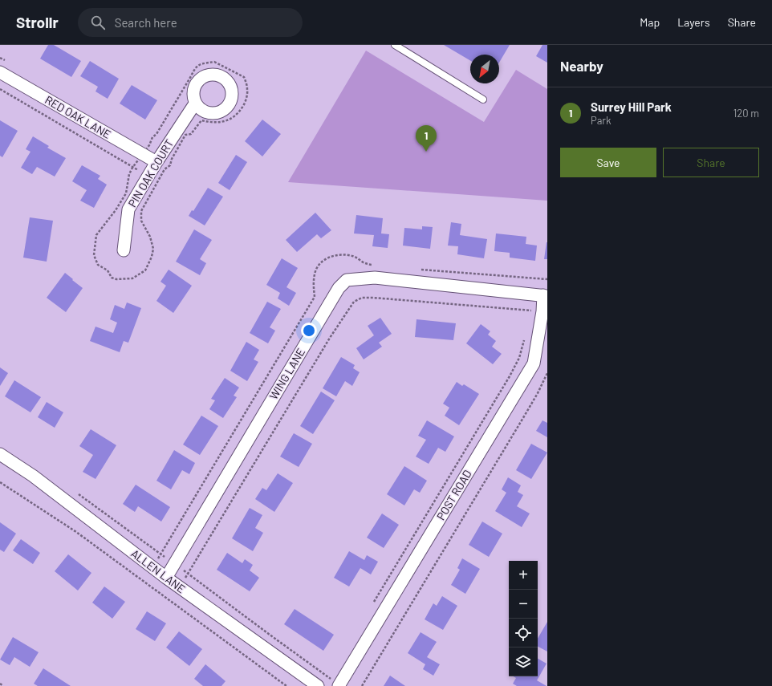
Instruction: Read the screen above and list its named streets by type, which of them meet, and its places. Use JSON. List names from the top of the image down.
{
  "streets": {
    "street": [
      "RED OAK LANE",
      "PIN OAK COURT",
      "WING LANE",
      "POST ROAD",
      "ALLEN LANE"
    ]
  },
  "crossings": [
    ["RED OAK LANE", "PIN OAK COURT"],
    ["WING LANE", "POST ROAD"],
    ["WING LANE", "ALLEN LANE"]
  ],
  "north": "bottom left",
  "page": {
    "header": "Strollr",
    "search": "Search here",
    "nav": ["Map", "Layers", "Share"],
    "heading": "Nearby",
    "list": [
      {
        "mark": "1",
        "name": "Surrey Hill Park",
        "note": "Park",
        "value": "120 m"
      }
    ],
    "pins": "1",
    "buttons": ["Save", "Share"],
    "map_buttons": ["+", "−"]
  }
}
